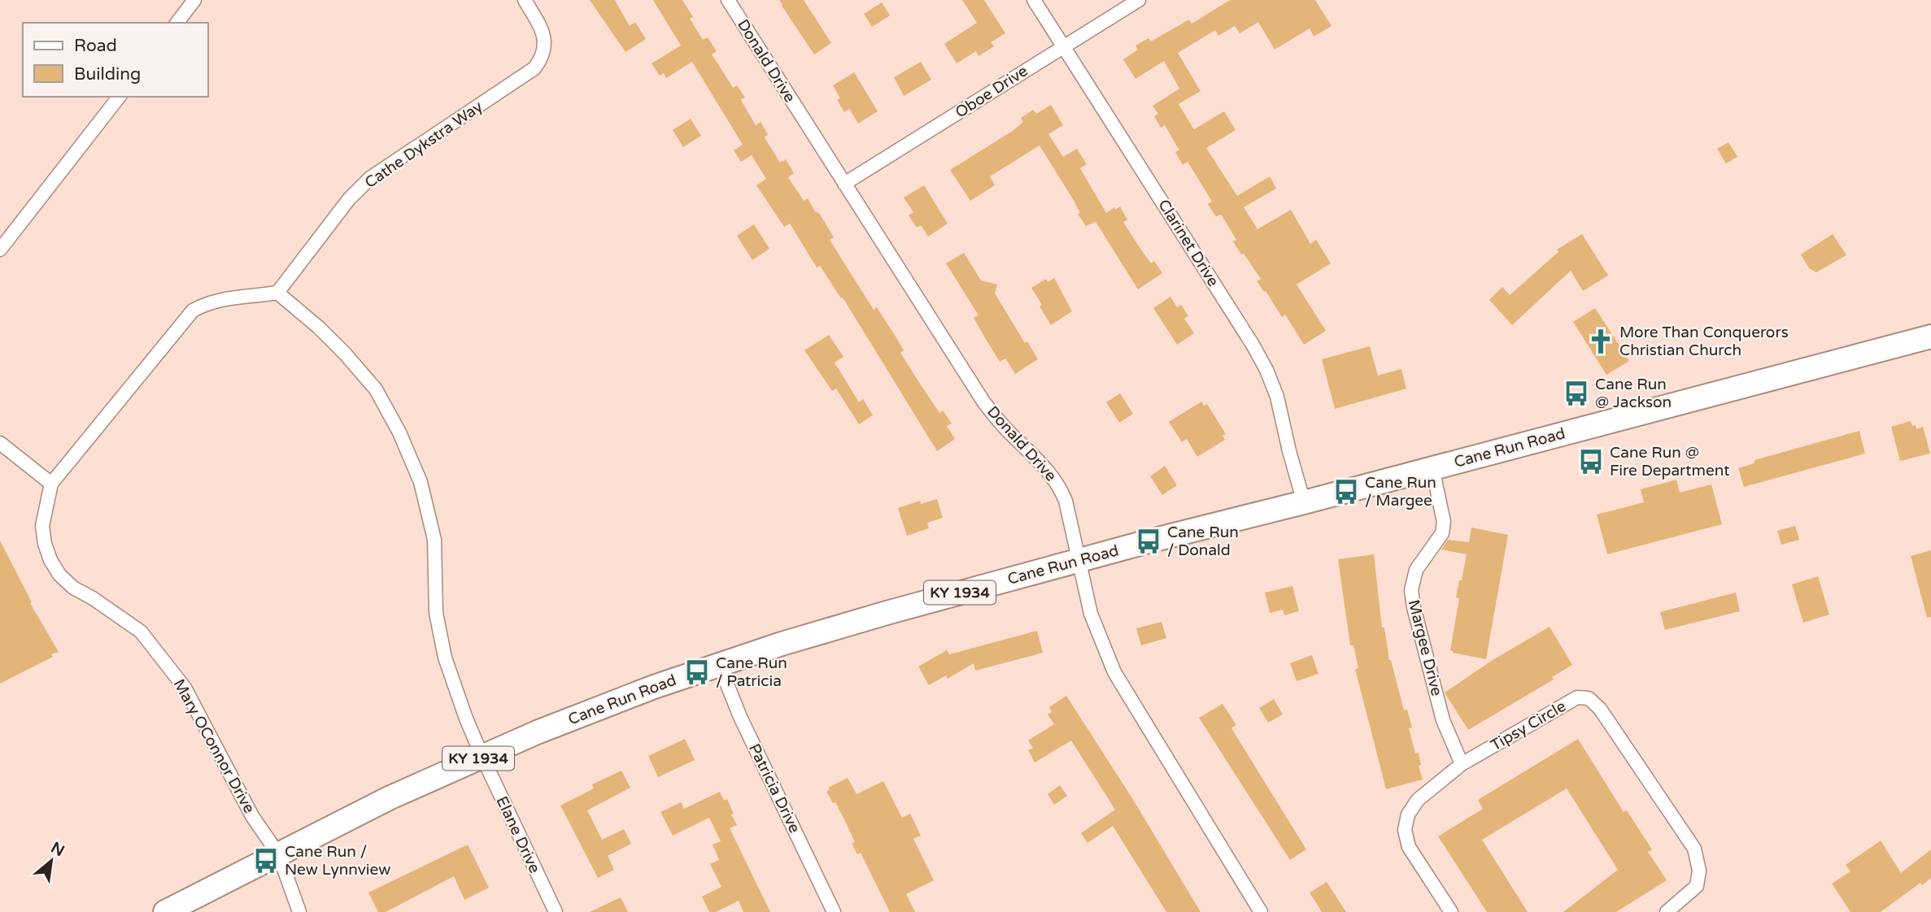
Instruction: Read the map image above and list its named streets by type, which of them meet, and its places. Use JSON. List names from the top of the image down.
{
  "streets": {
    "highway": ["Cane Run Road", "KY 1934"],
    "street": [
      "Donald Drive",
      "Oboe Drive",
      "Cathe Dykstra Way",
      "Clarinet Drive",
      "Margee Drive",
      "Tipsy Circle",
      "Mary OConnor Drive",
      "Patricia Drive",
      "Elane Drive"
    ]
  },
  "crossings": [
    ["Donald Drive", "Oboe Drive"],
    ["Donald Drive", "Cane Run Road"],
    ["Oboe Drive", "Clarinet Drive"],
    ["Clarinet Drive", "Cane Run Road"],
    ["Cane Run Road", "Margee Drive"],
    ["Cane Run Road", "Mary OConnor Drive"],
    ["Cane Run Road", "Patricia Drive"],
    ["Cane Run Road", "Elane Drive"],
    ["Margee Drive", "Tipsy Circle"]
  ],
  "places": {
    "church": ["More Than Conquerors Christian Church"],
    "bus stop": [
      "Cane Run @ Jackson",
      "Cane Run @ Fire Department",
      "Cane Run / Margee",
      "Cane Run / Donald",
      "Cane Run / Patricia",
      "Cane Run / New Lynnview"
    ]
  },
  "legend": ["Road", "Building"],
  "north": "top right"
}
